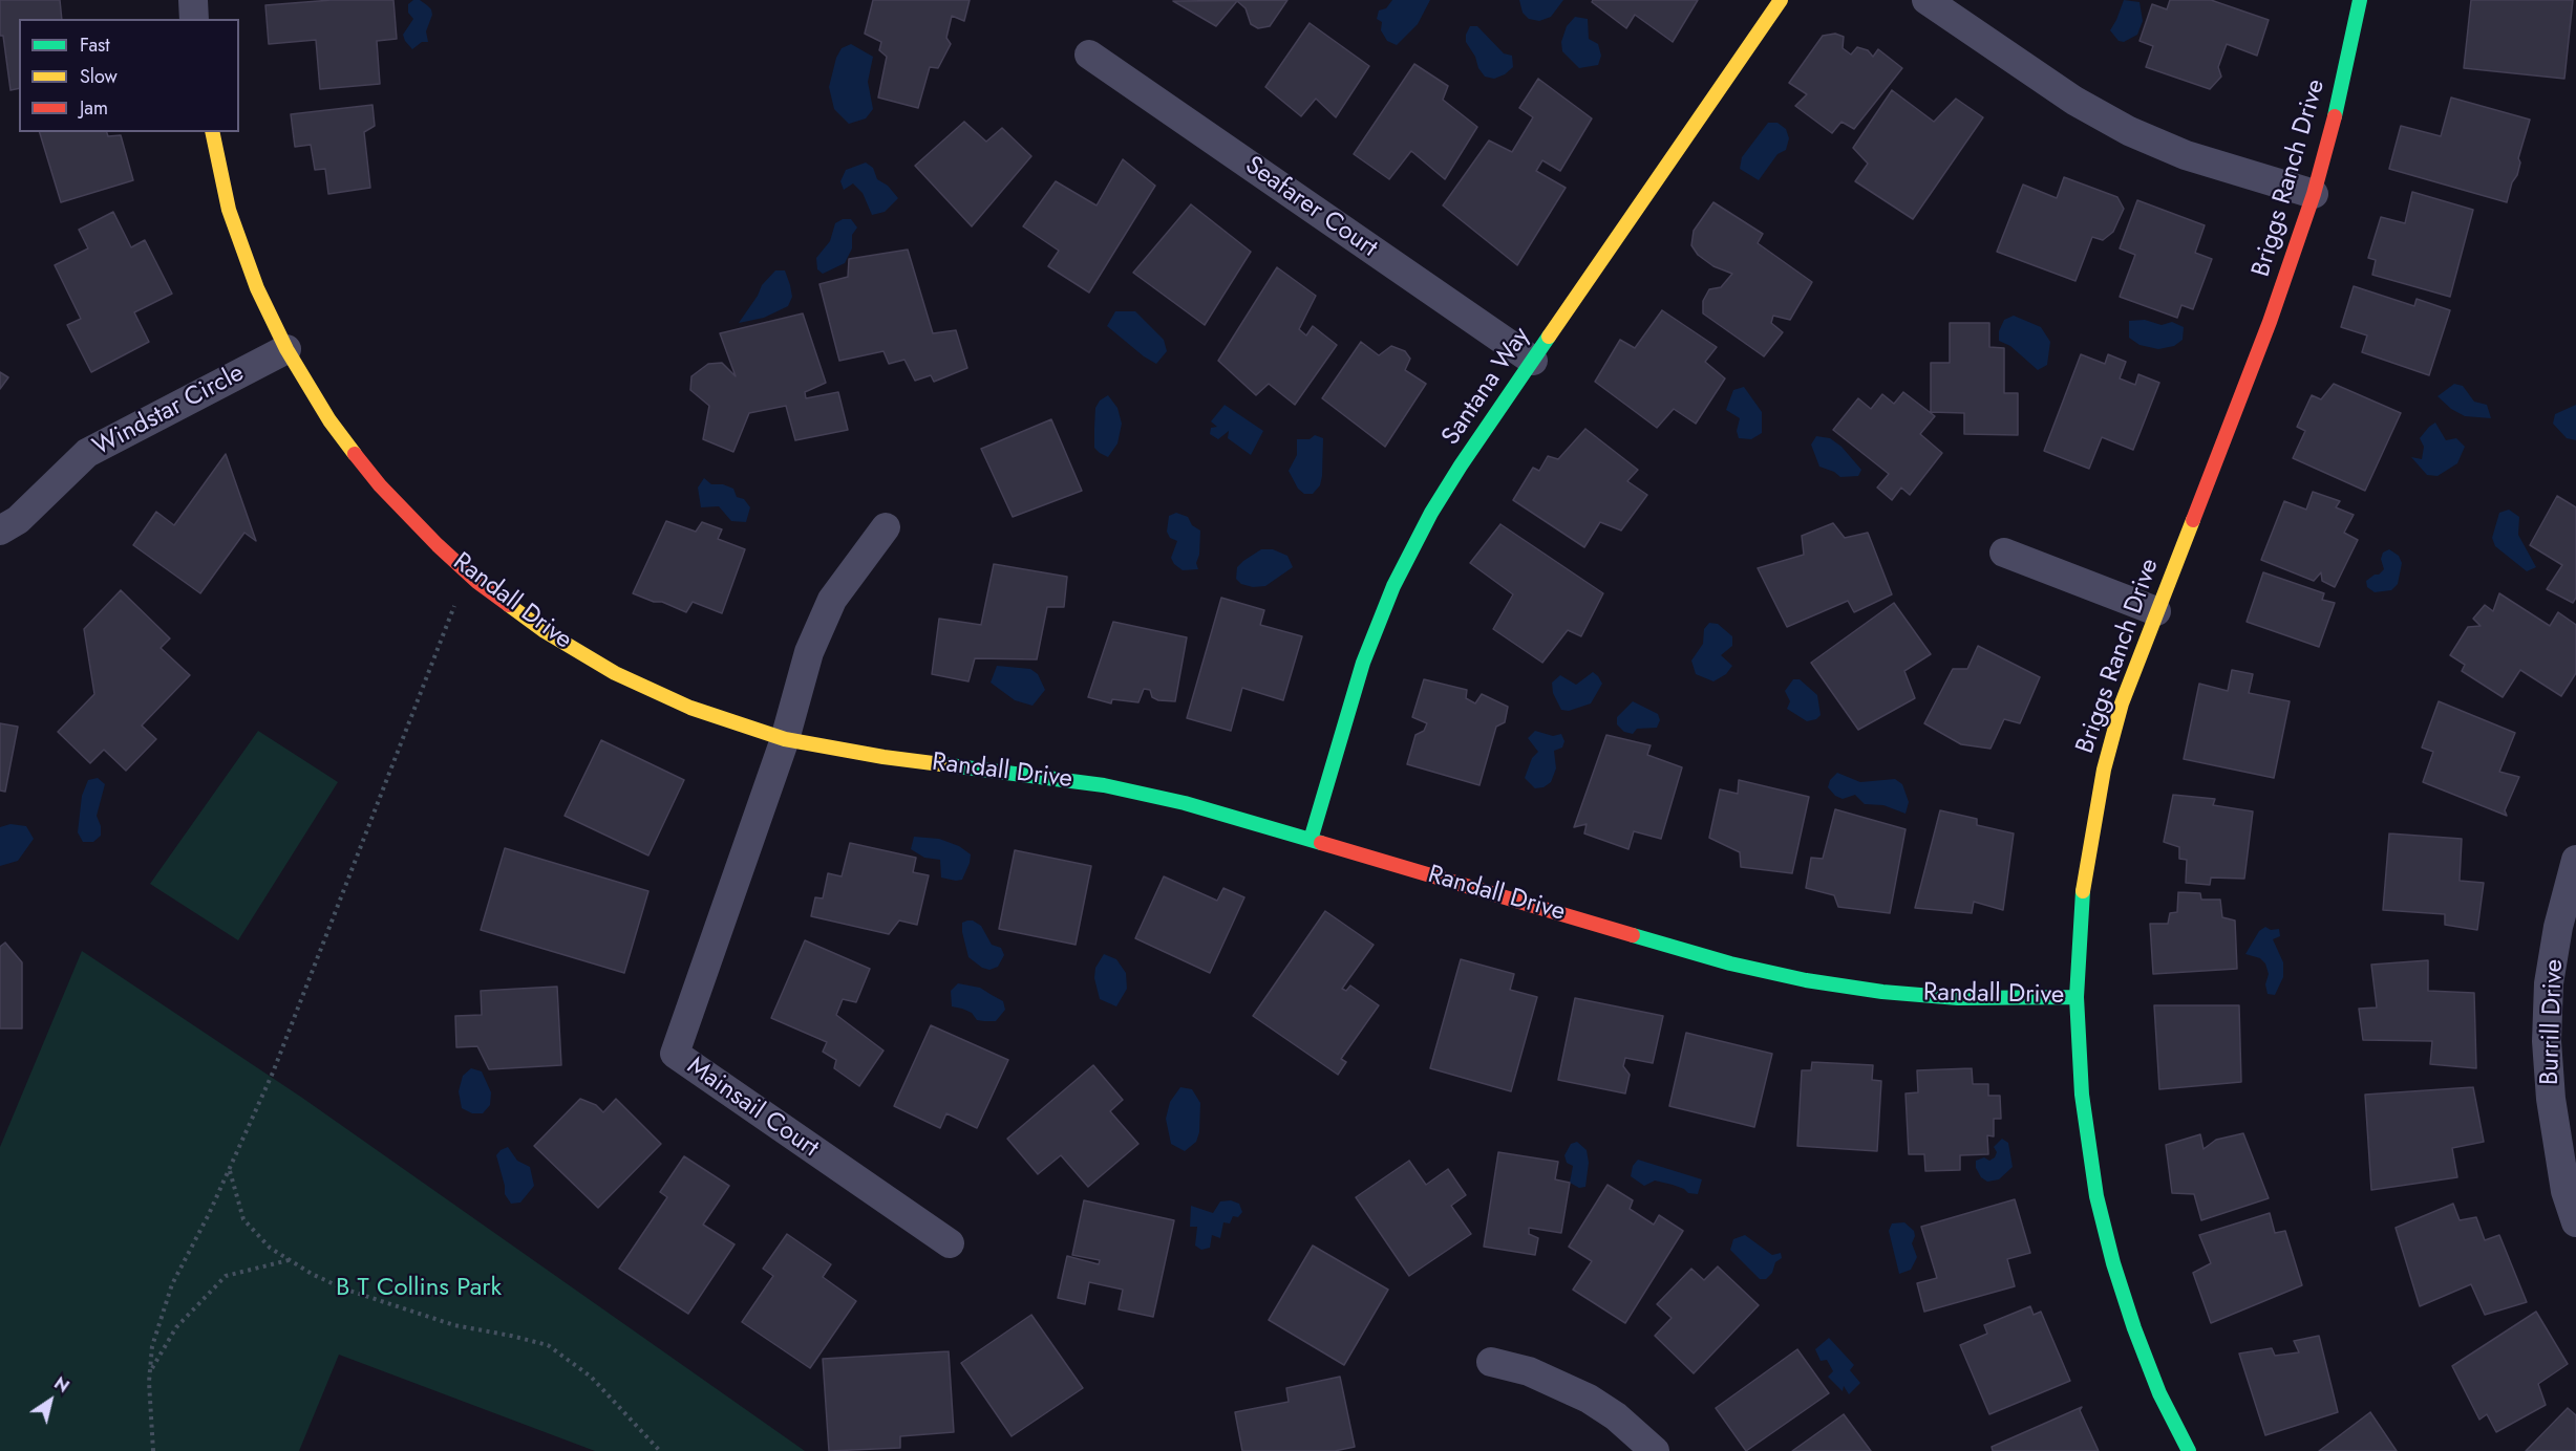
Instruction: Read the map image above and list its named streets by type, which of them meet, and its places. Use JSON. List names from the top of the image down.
{
  "streets": {
    "street": [
      "Briggs Ranch Drive",
      "Seafarer Court",
      "Santana Way",
      "Windstar Circle",
      "Randall Drive",
      "Burrill Drive",
      "Mainsail Court"
    ]
  },
  "crossings": [
    ["Briggs Ranch Drive", "Randall Drive"],
    ["Seafarer Court", "Santana Way"],
    ["Santana Way", "Randall Drive"],
    ["Windstar Circle", "Randall Drive"],
    ["Randall Drive", "Mainsail Court"]
  ],
  "parks": ["B T Collins Park"],
  "legend": ["Fast", "Slow", "Jam"],
  "north": "top right"
}
